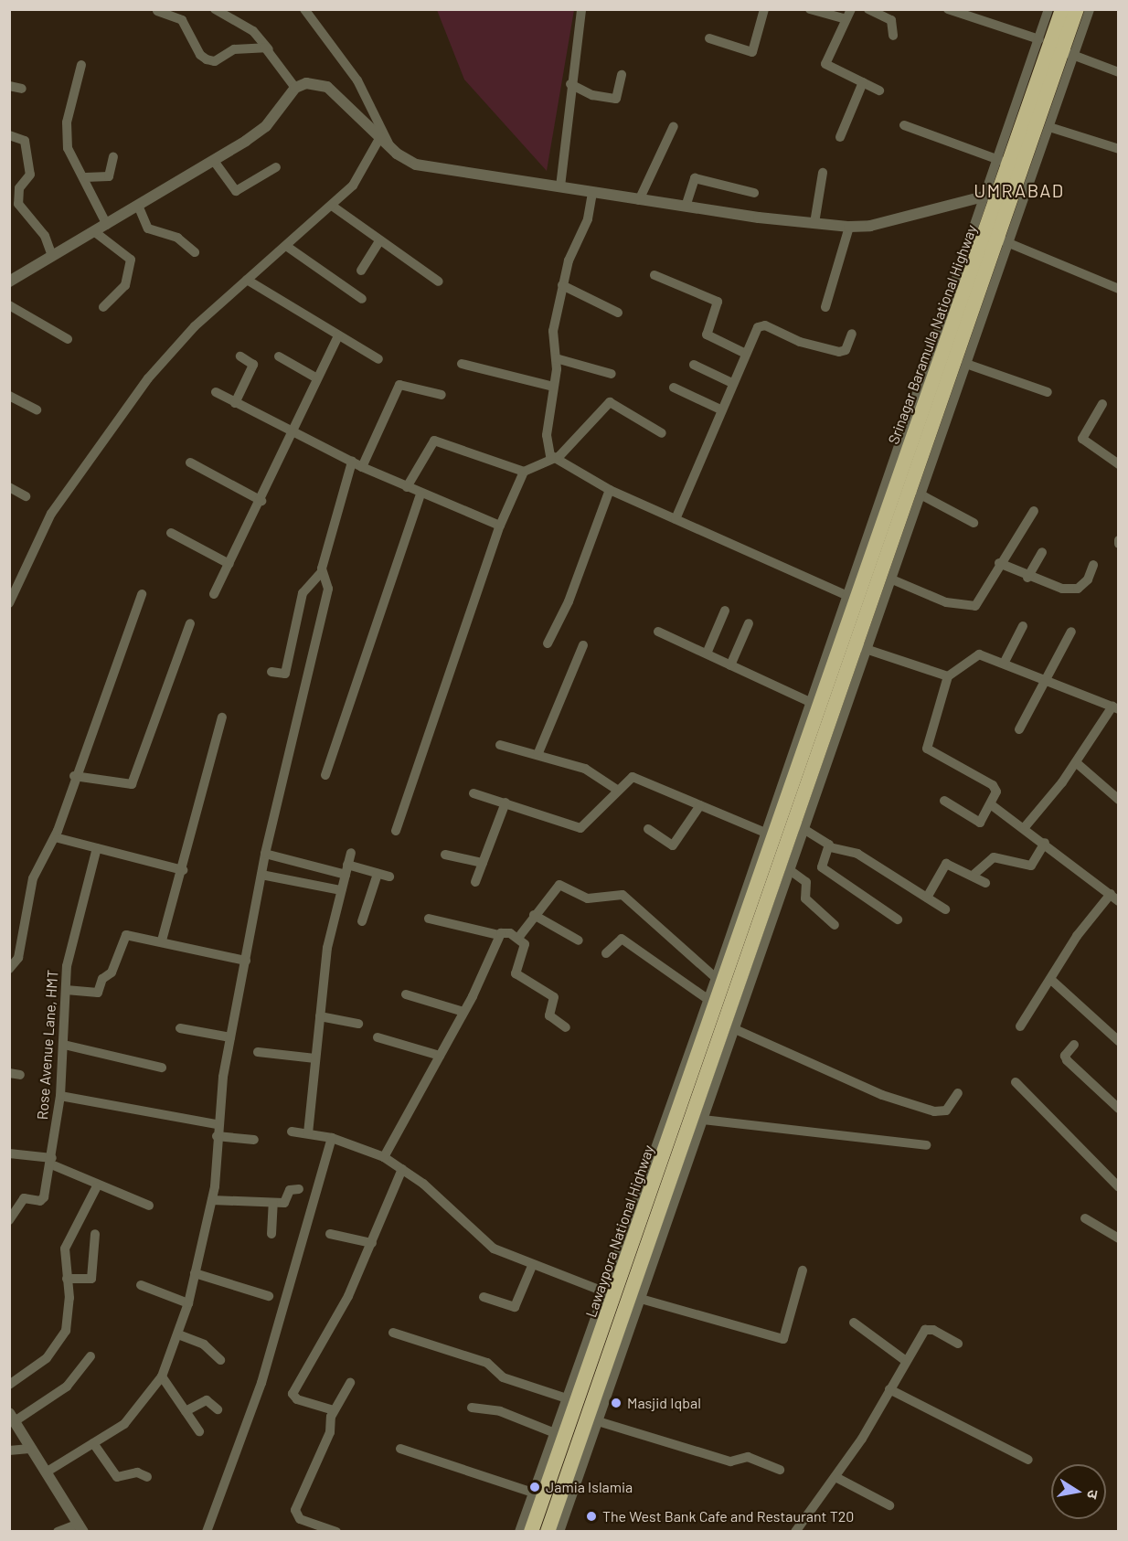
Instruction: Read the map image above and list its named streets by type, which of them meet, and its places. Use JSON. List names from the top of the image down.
{
  "streets": {
    "highway": ["Srinagar Baramulla National Highway", "Lawaypora National Highway"],
    "street": ["Rose Avenue Lane, HMT"]
  },
  "crossings": [
    ["Srinagar Baramulla National Highway", "Lawaypora National Highway"]
  ],
  "districts": ["UMRABAD"],
  "places": ["Masjid Iqbal", "Jamia Islamia", "The West Bank Cafe and Restaurant T20"],
  "north": "right"
}
